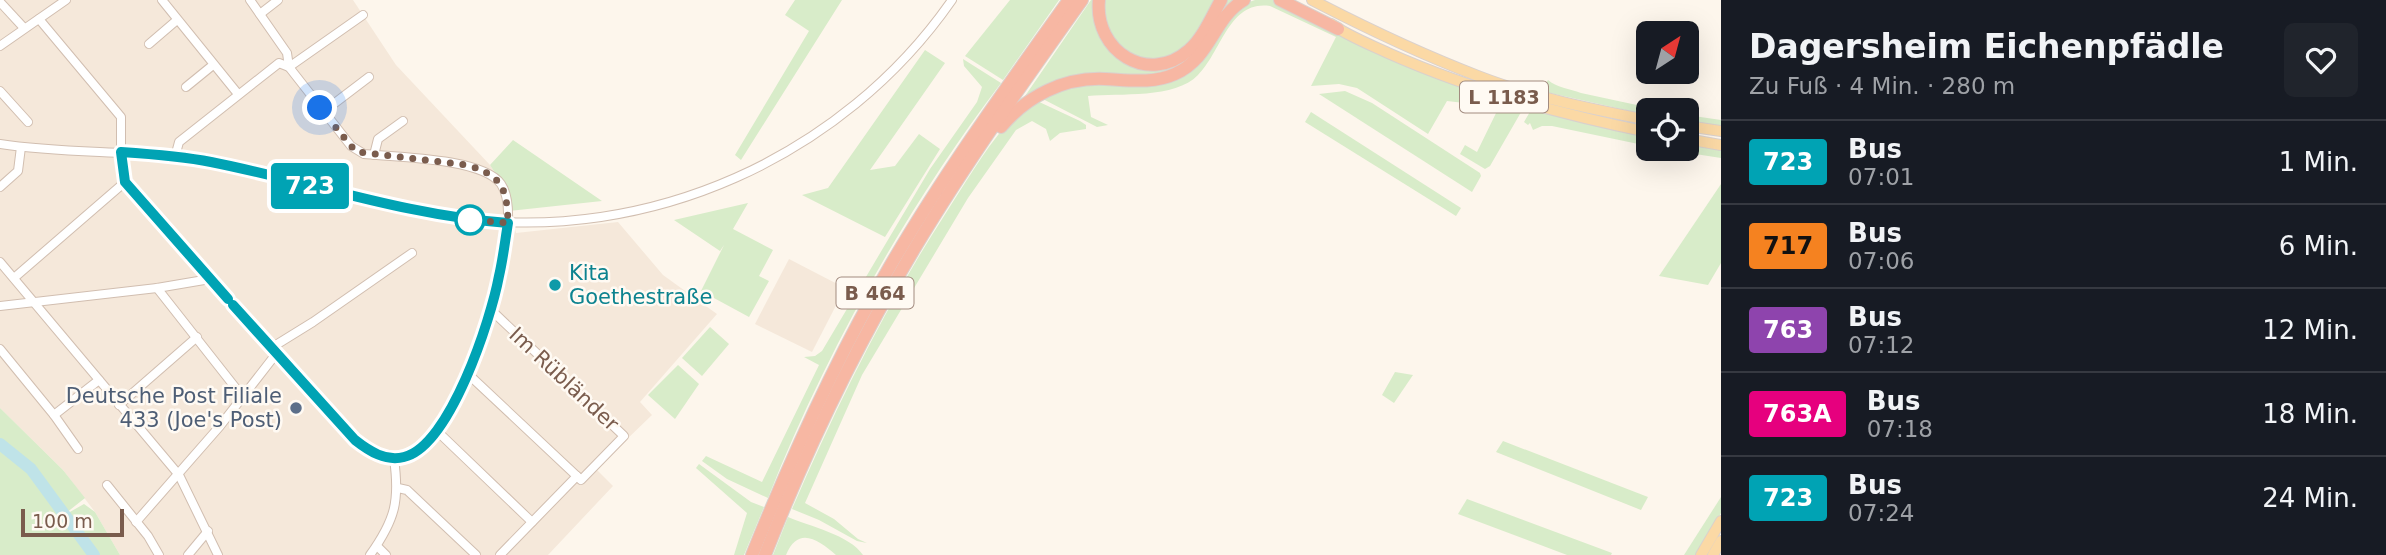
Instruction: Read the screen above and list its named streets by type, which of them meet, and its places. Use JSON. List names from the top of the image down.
{
  "streets": {
    "highway": ["B 464"],
    "main road": ["L 1183"],
    "street": ["Im Rübländer"]
  },
  "places": ["Kita Goethestraße", "Deutsche Post Filiale 433 (Joe's Post)"],
  "lines": ["bus line 723"],
  "scale_bar": "100 m",
  "north": "top right",
  "page": {
    "on_map": "723",
    "heading": ["Dagersheim Eichenpfädle", "Zu Fuß · 4 Min. · 280 m"],
    "list": [
      {
        "mark": "723",
        "name": "Bus",
        "note": "07:01",
        "value": "1 Min."
      },
      {
        "mark": "717",
        "name": "Bus",
        "note": "07:06",
        "value": "6 Min."
      },
      {
        "mark": "763",
        "name": "Bus",
        "note": "07:12",
        "value": "12 Min."
      },
      {
        "mark": "763A",
        "name": "Bus",
        "note": "07:18",
        "value": "18 Min."
      },
      {
        "mark": "723",
        "name": "Bus",
        "note": "07:24",
        "value": "24 Min."
      }
    ],
    "scale": "100 m"
  }
}
